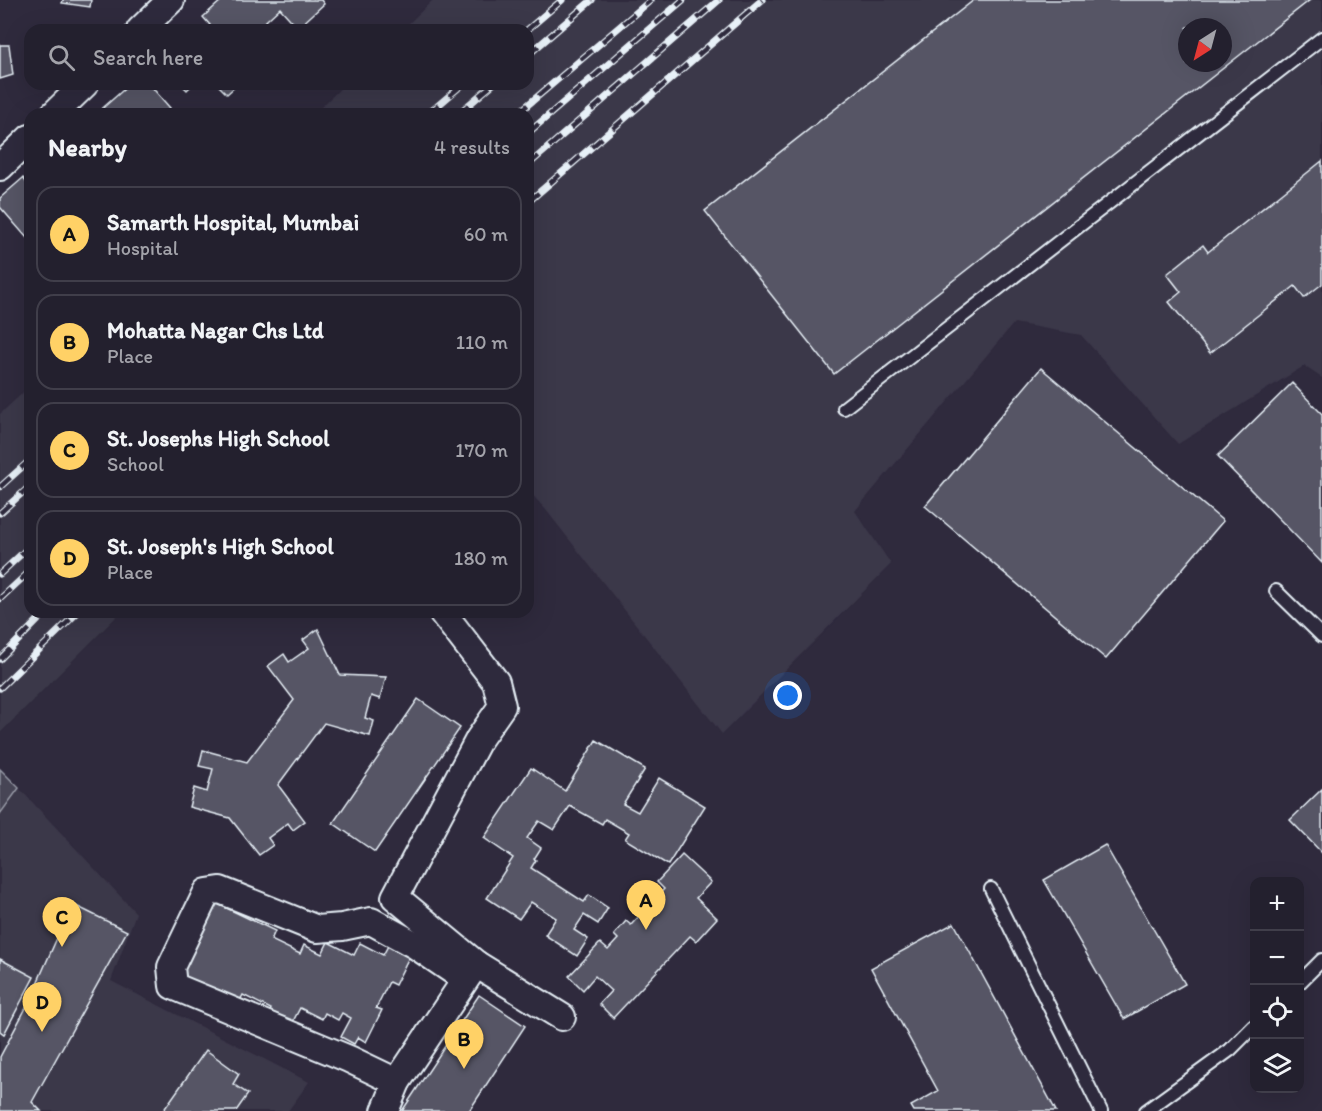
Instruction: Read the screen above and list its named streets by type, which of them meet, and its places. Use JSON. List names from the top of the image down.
{
  "north": "bottom left",
  "page": {
    "search": "Search here",
    "heading": ["Nearby", "4 results"],
    "list": [
      {
        "mark": "A",
        "name": "Samarth Hospital, Mumbai",
        "note": "Hospital",
        "value": "60 m"
      },
      {
        "mark": "B",
        "name": "Mohatta Nagar Chs Ltd",
        "note": "Place",
        "value": "110 m"
      },
      {
        "mark": "C",
        "name": "St. Josephs High School",
        "note": "School",
        "value": "170 m"
      },
      {
        "mark": "D",
        "name": "St. Joseph's High School",
        "note": "Place",
        "value": "180 m"
      }
    ],
    "map_buttons": ["+", "−"],
    "pins": [
      "A",
      "C",
      "D",
      "B"
    ]
  }
}
